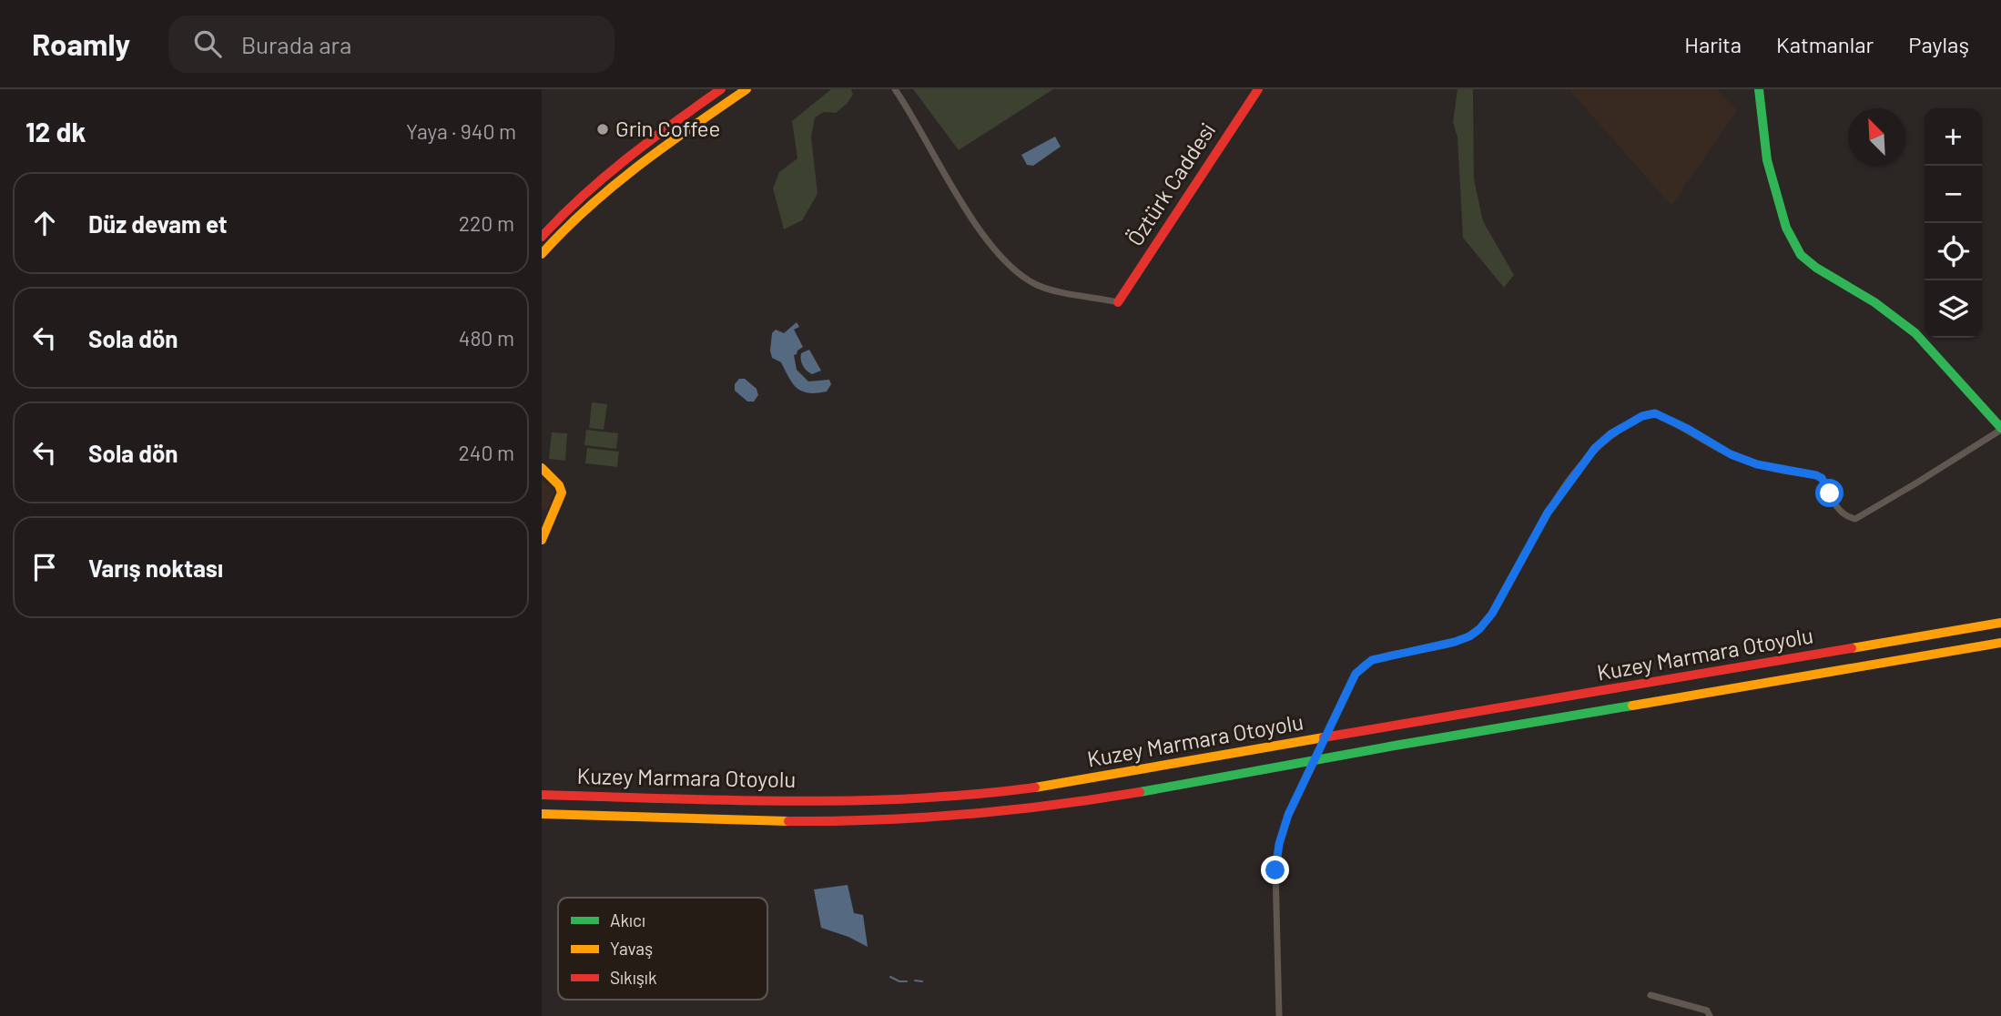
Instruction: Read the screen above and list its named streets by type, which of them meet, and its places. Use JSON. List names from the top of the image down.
{
  "streets": {
    "main road": ["Öztürk Caddesi", "Kuzey Marmara Otoyolu"]
  },
  "places": ["Grin Coffee"],
  "legend": ["Akıcı", "Yavaş", "Sıkışık"],
  "north": "top left",
  "page": {
    "header": "Roamly",
    "search": "Burada ara",
    "nav": ["Harita", "Katmanlar", "Paylaş"],
    "heading": ["12 dk", "Yaya · 940 m"],
    "map_buttons": ["+", "−"],
    "list": [
      ["Düz devam et", "220 m"],
      ["Sola dön", "480 m"],
      ["Sola dön", "240 m"],
      "Varış noktası"
    ]
  }
}
